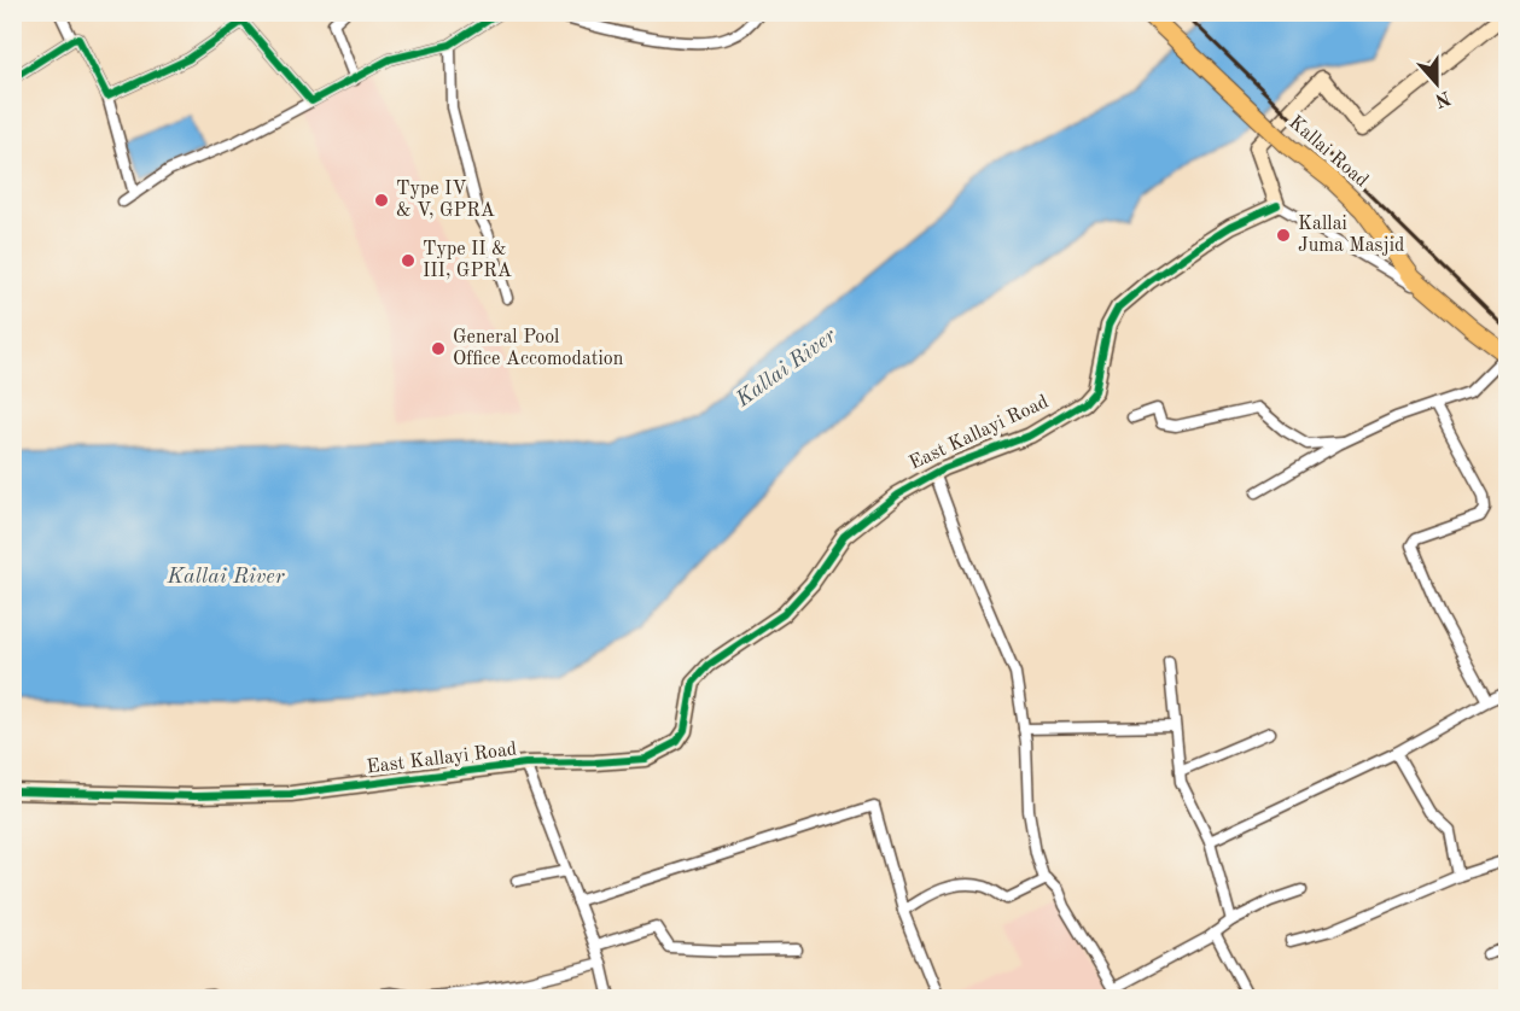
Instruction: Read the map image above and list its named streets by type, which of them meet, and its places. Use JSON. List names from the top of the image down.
{
  "streets": {
    "main road": ["Kallai Road"],
    "street": ["East Kallayi Road"]
  },
  "water": ["Kallai River"],
  "places": [
    "Type IV & V, GPRA",
    "Kallai Juma Masjid",
    "Type II & III, GPRA",
    "General Pool Office Accomodation"
  ],
  "north": "bottom"
}
